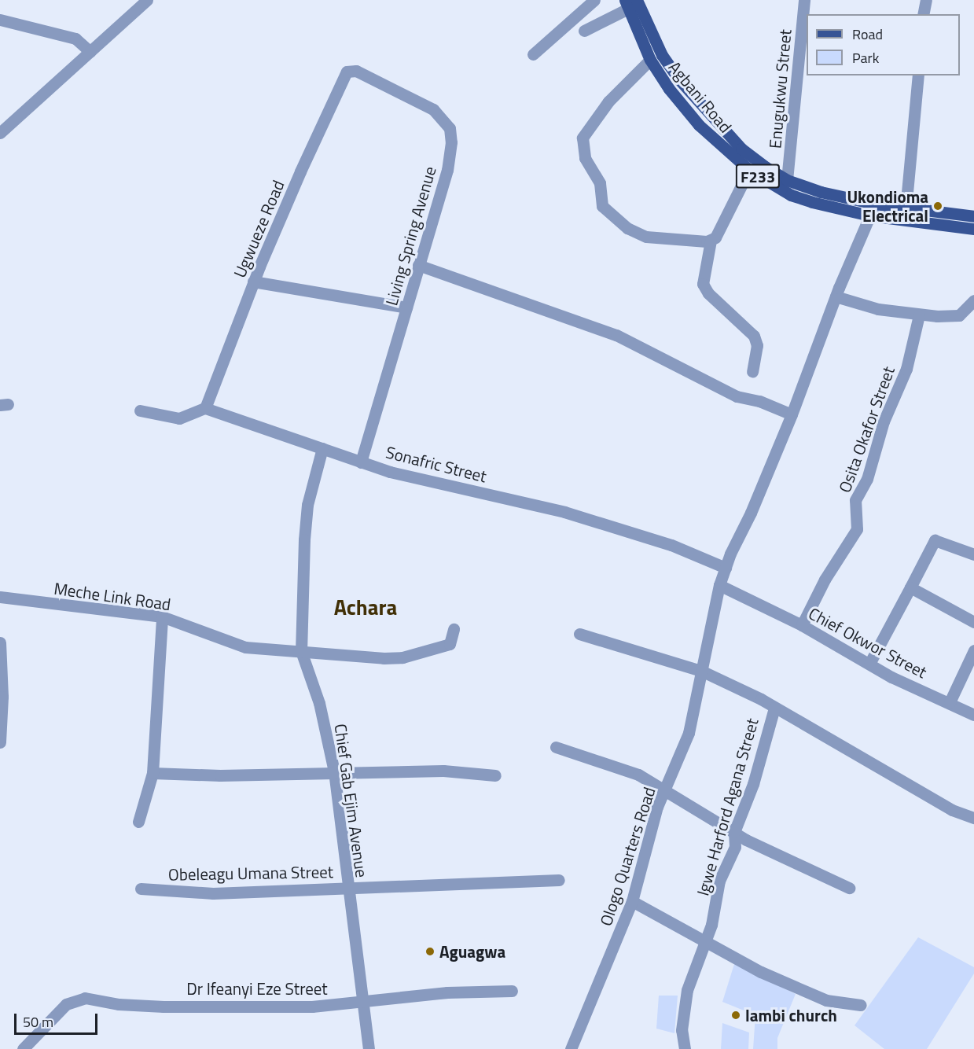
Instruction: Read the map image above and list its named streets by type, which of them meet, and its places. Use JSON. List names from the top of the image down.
{
  "streets": {
    "main road": ["Agbani Road", "F233"],
    "street": [
      "Enugukwu Street",
      "Ugwueze Road",
      "Living Spring Avenue",
      "Osita Okafor Street",
      "Sonafric Street",
      "Meche Link Road",
      "Chief Okwor Street",
      "Chief Gab Ejim Avenue",
      "Igwe Harford Agana Street",
      "Ologo Quarters Road",
      "Obeleagu Umana Street",
      "Dr Ifeanyi Eze Street"
    ]
  },
  "crossings": [
    ["Enugukwu Street", "Agbani Road"],
    ["Agbani Road", "Ologo Quarters Road"],
    ["Ugwueze Road", "Living Spring Avenue"],
    ["Ugwueze Road", "Sonafric Street"],
    ["Living Spring Avenue", "Sonafric Street"],
    ["Osita Okafor Street", "Chief Okwor Street"],
    ["Sonafric Street", "Chief Gab Ejim Avenue"],
    ["Sonafric Street", "Ologo Quarters Road"],
    ["Meche Link Road", "Chief Gab Ejim Avenue"],
    ["Chief Okwor Street", "Ologo Quarters Road"],
    ["Chief Gab Ejim Avenue", "Obeleagu Umana Street"],
    ["Chief Gab Ejim Avenue", "Dr Ifeanyi Eze Street"]
  ],
  "districts": ["Achara"],
  "places": ["Ukondioma Electrical", "Aguagwa", "lambi church"],
  "legend": ["Road", "Park"],
  "scale_bar": "50 m"
}
